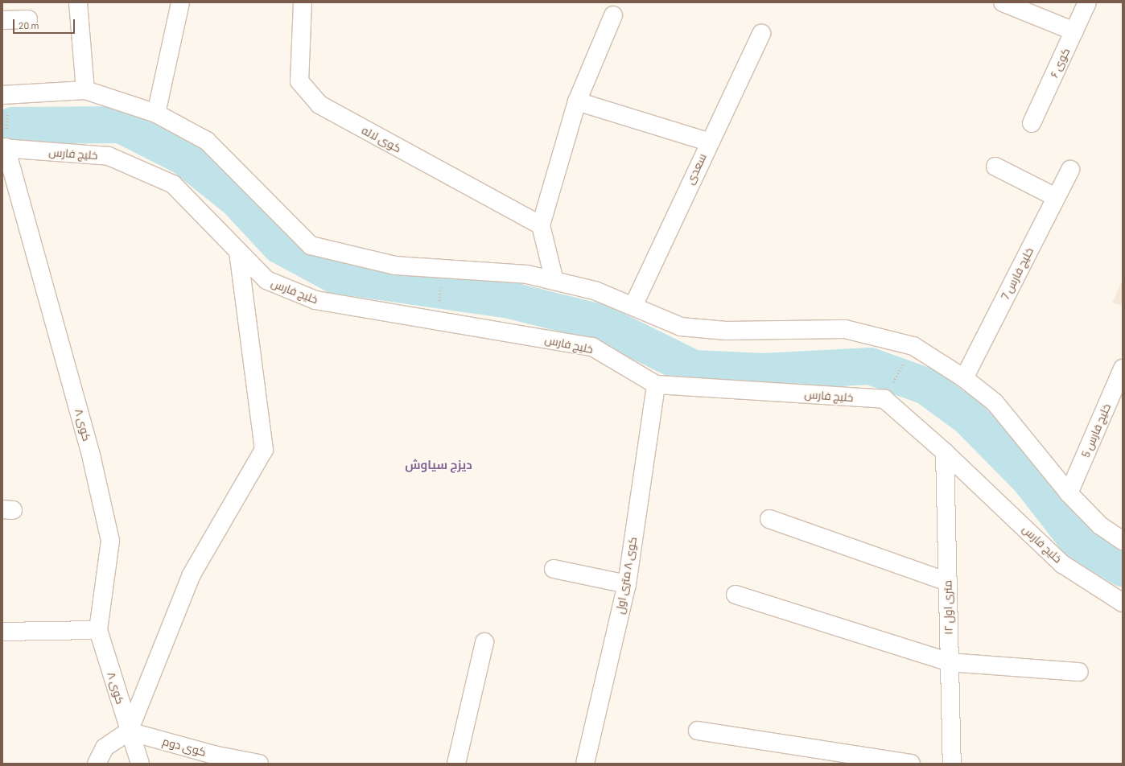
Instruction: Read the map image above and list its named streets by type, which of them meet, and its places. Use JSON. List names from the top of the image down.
{
  "streets": {
    "street": [
      "کوی ۶",
      "کوی لاله",
      "خلیج فارس",
      "سعدی",
      "خلیج فارس 7",
      "کوی ۸",
      "خلیج فارس 5",
      "کوی ۸ متری اول",
      "۱۲ متری اول",
      "کوی دوم"
    ]
  },
  "crossings": [
    ["خلیج فارس", "کوی ۸"],
    ["خلیج فارس", "کوی ۸ متری اول"],
    ["خلیج فارس", "۱۲ متری اول"],
    ["کوی ۸", "کوی دوم"]
  ],
  "districts": ["دیزج سیاوش"],
  "scale_bar": "20 m"
}
